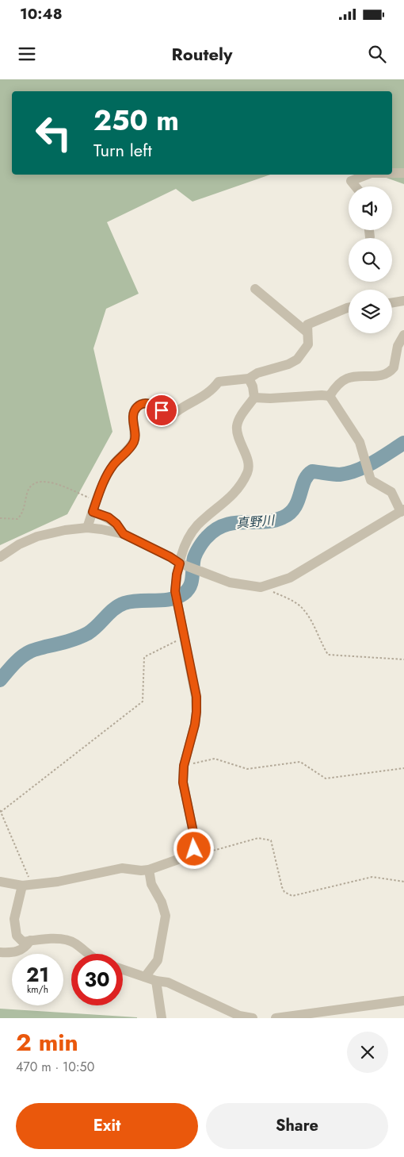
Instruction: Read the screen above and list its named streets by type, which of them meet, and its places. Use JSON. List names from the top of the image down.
{
  "water": ["真野川"],
  "page": {
    "status": "10:48",
    "header": "Routely",
    "turn": ["250 m", "Turn left"],
    "speed": "21 km/h",
    "limit": "30",
    "heading": ["2 min", "470 m · 10:50"],
    "buttons": ["Exit", "Share"]
  }
}
